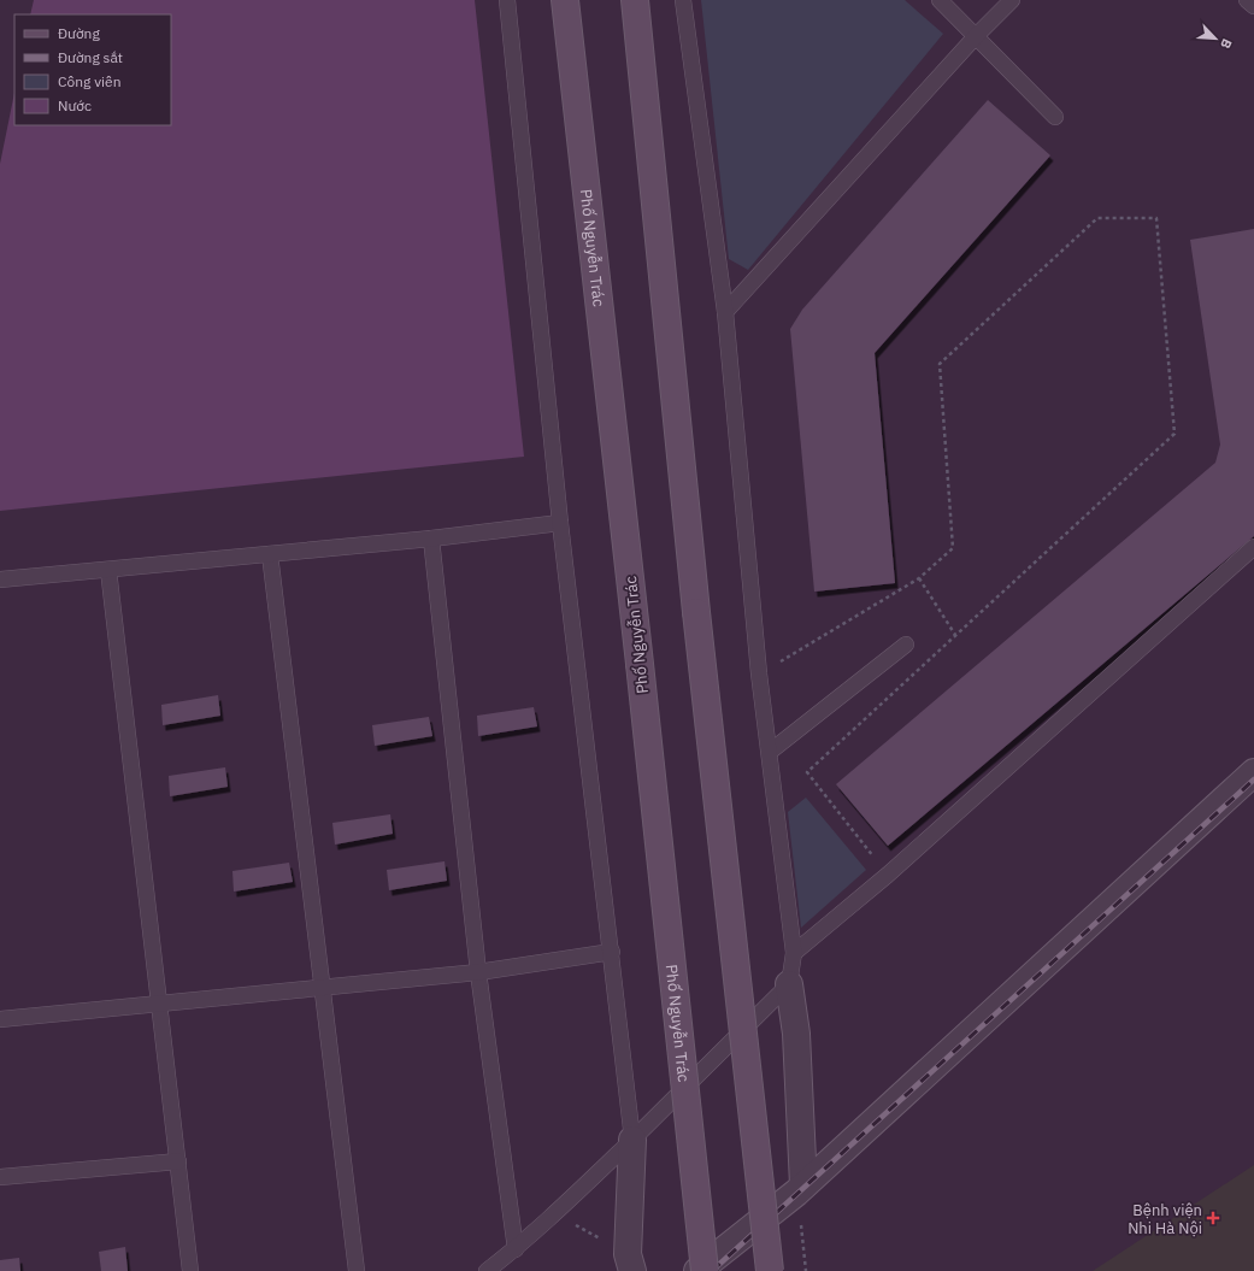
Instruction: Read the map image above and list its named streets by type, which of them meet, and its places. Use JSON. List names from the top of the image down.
{
  "streets": {
    "main road": ["Phố Nguyễn Trác"]
  },
  "places": {
    "health": ["Bệnh viện Nhi Hà Nội"]
  },
  "legend": [
    "Đường",
    "Đường sắt",
    "Công viên",
    "Nước"
  ],
  "north": "bottom right"
}
